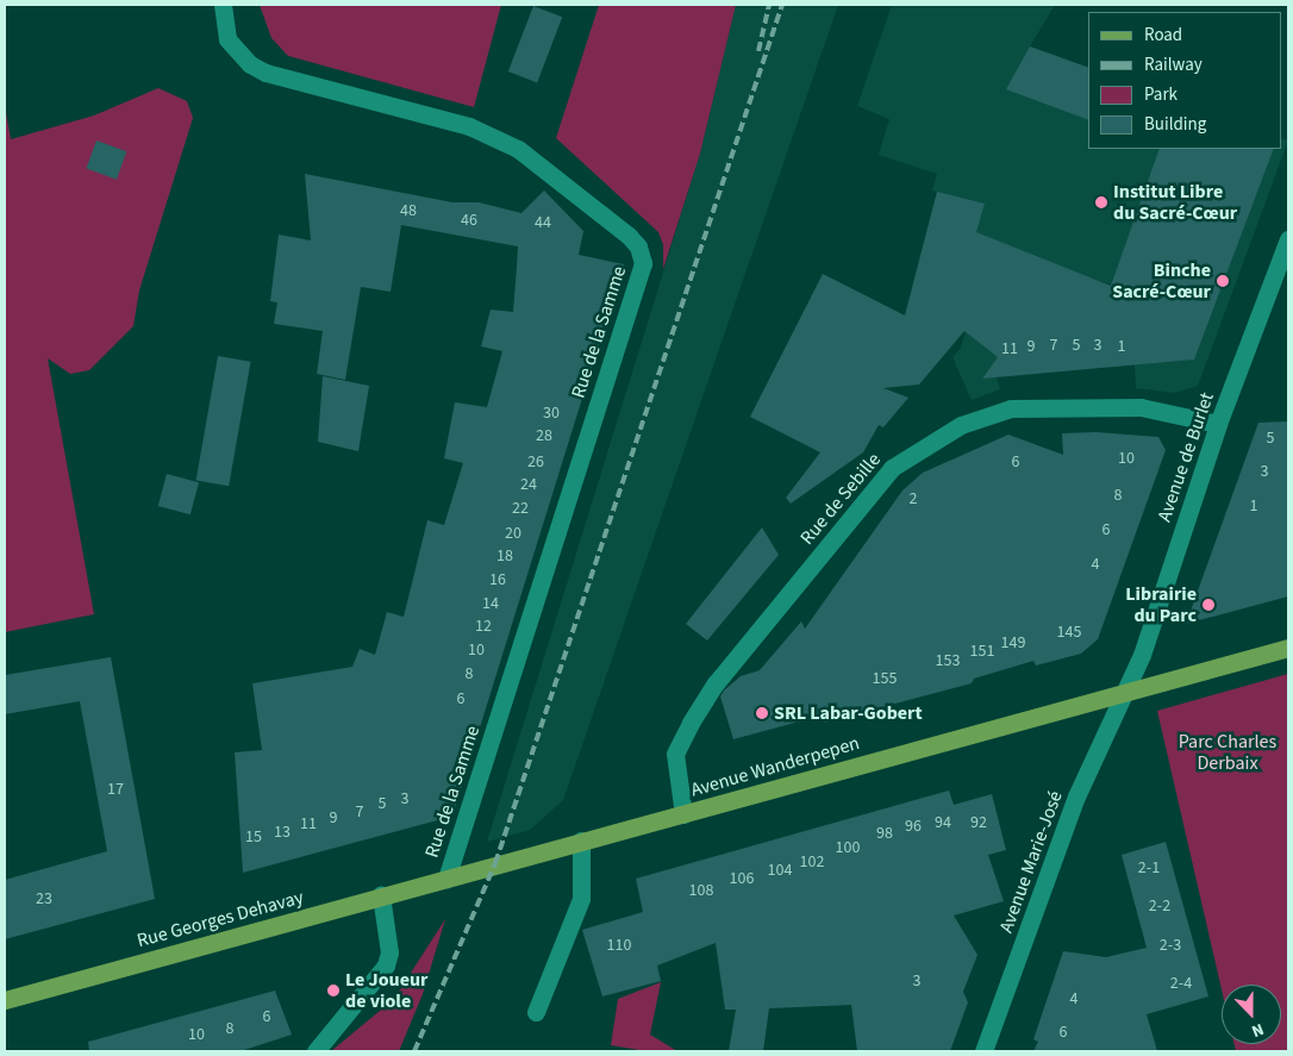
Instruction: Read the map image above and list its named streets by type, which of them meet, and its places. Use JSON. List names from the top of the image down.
{
  "streets": {
    "main road": ["Avenue Wanderpepen", "Rue Georges Dehavay"],
    "street": [
      "Rue de la Samme",
      "Avenue de Burlet",
      "Rue de Sebille",
      "Avenue Marie-José"
    ]
  },
  "crossings": [
    ["Rue de la Samme", "Avenue Wanderpepen"],
    ["Rue de la Samme", "Rue Georges Dehavay"],
    ["Avenue de Burlet", "Rue de Sebille"],
    ["Avenue de Burlet", "Avenue Wanderpepen"],
    ["Avenue de Burlet", "Avenue Marie-José"],
    ["Rue de Sebille", "Avenue Wanderpepen"],
    ["Avenue Wanderpepen", "Avenue Marie-José"],
    ["Avenue Wanderpepen", "Rue Georges Dehavay"]
  ],
  "parks": ["Parc Charles Derbaix"],
  "places": [
    "Institut Libre du Sacré-Cœur",
    "Binche Sacré-Cœur",
    "Librairie du Parc",
    "SRL Labar-Gobert",
    "Le Joueur de viole"
  ],
  "house_numbers": [
    "48",
    "46",
    "44",
    "7",
    "5",
    "3",
    "9",
    "1",
    "11",
    "30",
    "28",
    "5",
    "10",
    "26",
    "6",
    "3",
    "24",
    "8",
    "2",
    "1",
    "22",
    "6",
    "20",
    "18",
    "4",
    "16",
    "14",
    "12",
    "145",
    "149",
    "10",
    "151",
    "153",
    "8",
    "155",
    "6",
    "17",
    "3",
    "5",
    "7",
    "9",
    "94",
    "92",
    "11",
    "96",
    "13",
    "98",
    "15",
    "100",
    "102",
    "2-1",
    "104",
    "106",
    "108",
    "23",
    "2-2",
    "110",
    "2-3",
    "3",
    "2-4",
    "4",
    "6",
    "8",
    "6",
    "10"
  ],
  "legend": [
    "Road",
    "Railway",
    "Park",
    "Building"
  ],
  "north": "bottom"
}
